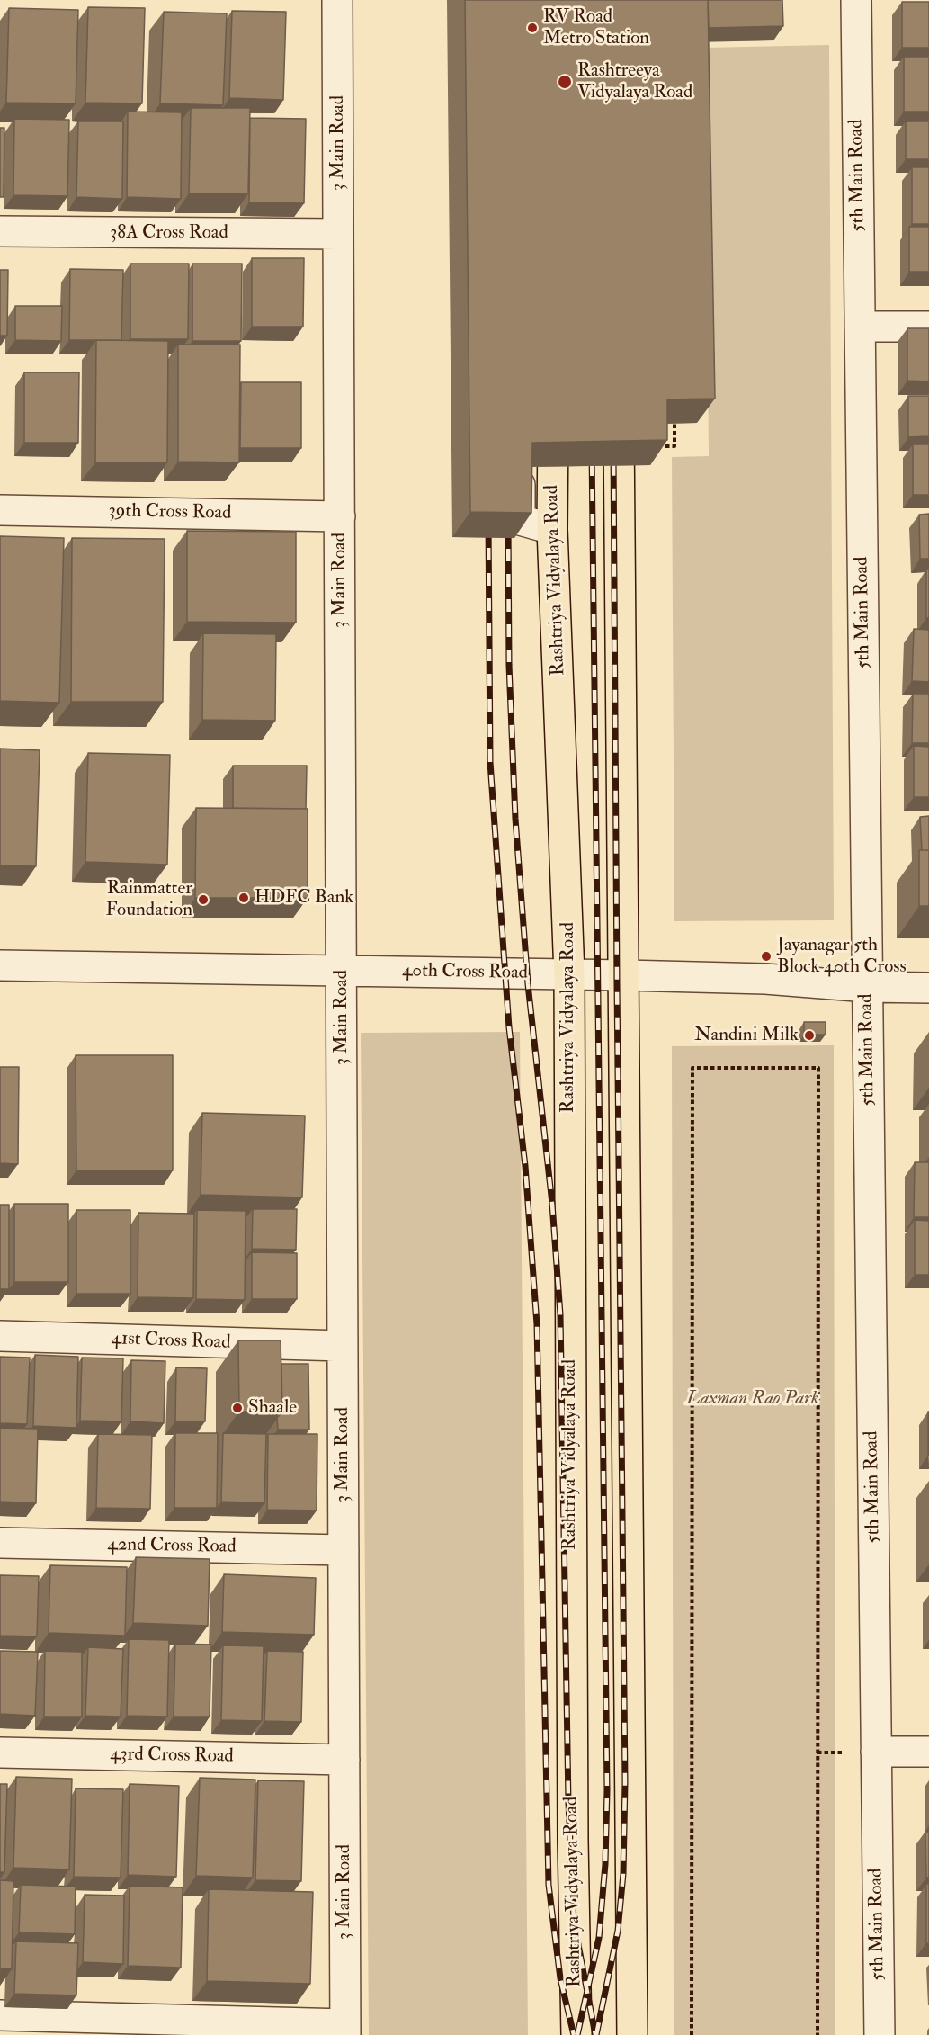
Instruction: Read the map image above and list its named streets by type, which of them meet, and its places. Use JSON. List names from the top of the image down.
{
  "streets": {
    "main road": ["Rashtriya Vidyalaya Road"],
    "street": [
      "3 Main Road",
      "5th Main Road",
      "38A Cross Road",
      "39th Cross Road",
      "40th Cross Road",
      "41st Cross Road",
      "42nd Cross Road",
      "43rd Cross Road"
    ]
  },
  "crossings": [
    ["3 Main Road", "38A Cross Road"],
    ["3 Main Road", "39th Cross Road"],
    ["3 Main Road", "40th Cross Road"],
    ["3 Main Road", "41st Cross Road"],
    ["3 Main Road", "42nd Cross Road"],
    ["3 Main Road", "43rd Cross Road"],
    ["5th Main Road", "40th Cross Road"],
    ["Rashtriya Vidyalaya Road", "40th Cross Road"]
  ],
  "parks": ["Laxman Rao Park"],
  "places": [
    "RV Road Metro Station",
    "Rashtreeya Vidyalaya Road",
    "HDFC Bank",
    "Rainmatter Foundation",
    "Jayanagar 5th Block 40th Cross",
    "Nandini Milk",
    "Shaale"
  ]
}
